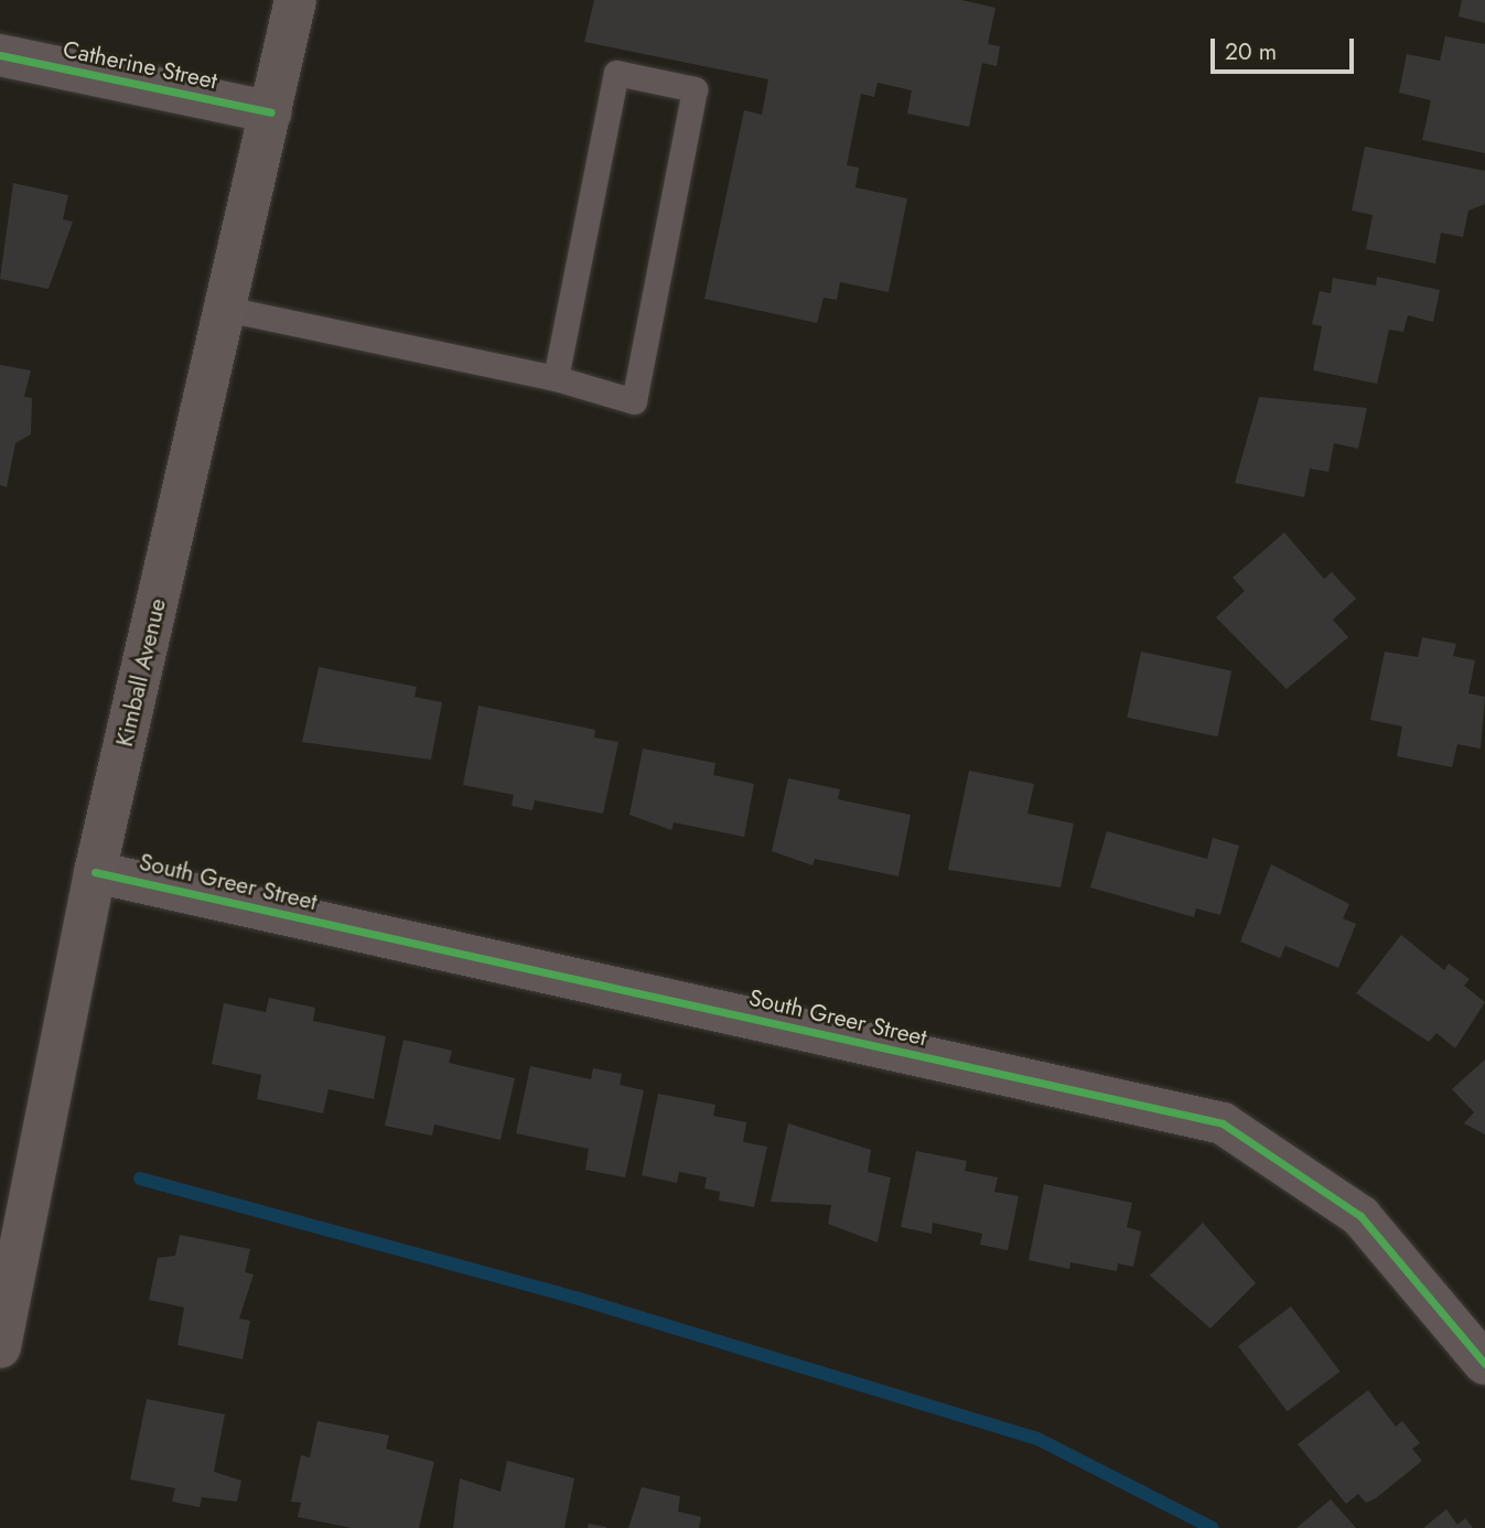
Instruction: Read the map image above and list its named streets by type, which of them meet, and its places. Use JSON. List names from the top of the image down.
{
  "streets": {
    "main road": ["Kimball Avenue"],
    "street": ["Catherine Street", "South Greer Street"]
  },
  "crossings": [
    ["Catherine Street", "Kimball Avenue"],
    ["Kimball Avenue", "South Greer Street"]
  ],
  "scale_bar": "20 m"
}
